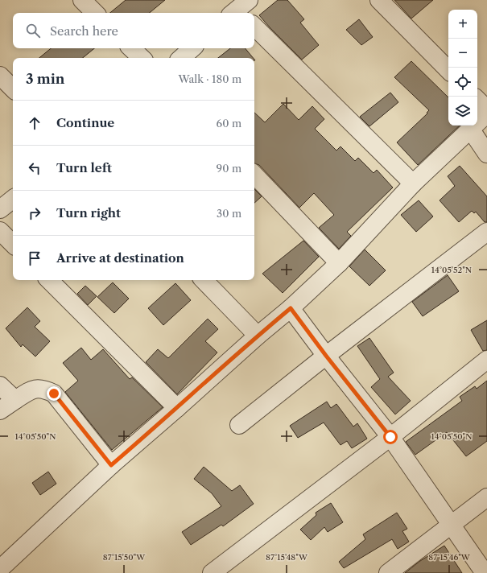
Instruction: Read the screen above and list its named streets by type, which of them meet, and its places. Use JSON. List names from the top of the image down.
{
  "page": {
    "map_buttons": ["+", "−"],
    "search": "Search here",
    "heading": ["3 min", "Walk · 180 m"],
    "list": [
      ["Continue", "60 m"],
      ["Turn left", "90 m"],
      ["Turn right", "30 m"],
      "Arrive at destination"
    ]
  },
  "coordinates": [
    "14°05'52\"N",
    "14°05'50\"N",
    "87°15'50\"W",
    "87°15'48\"W",
    "87°15'46\"W"
  ]
}
